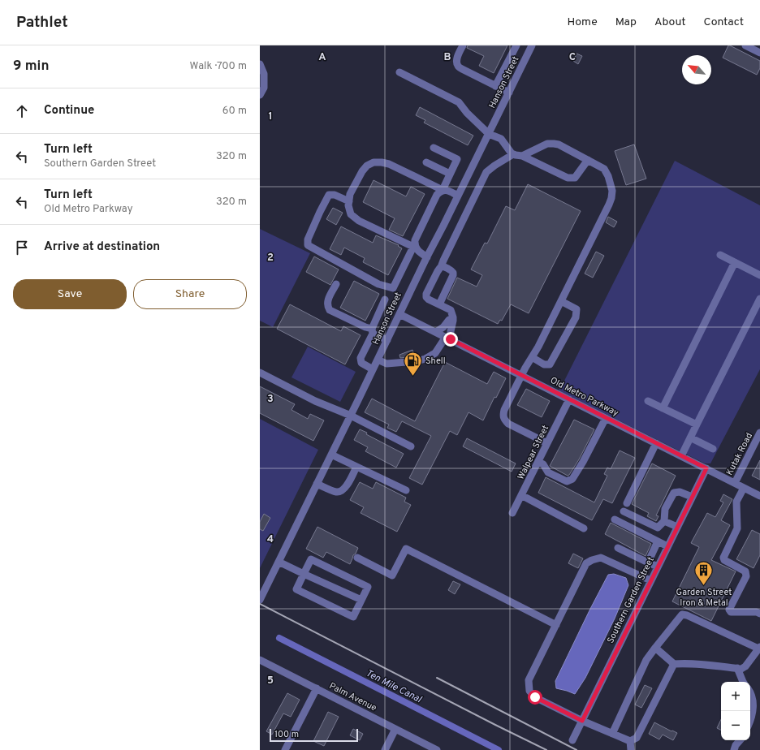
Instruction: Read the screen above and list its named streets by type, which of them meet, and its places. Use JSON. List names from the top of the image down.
{
  "streets": {
    "street": [
      "Hanson Street",
      "Old Metro Parkway",
      "Walpear Street",
      "Kutak Road",
      "Southern Garden Street",
      "Palm Avenue"
    ]
  },
  "crossings": [
    ["Hanson Street", "Old Metro Parkway"],
    ["Old Metro Parkway", "Walpear Street"],
    ["Old Metro Parkway", "Kutak Road"],
    ["Old Metro Parkway", "Southern Garden Street"]
  ],
  "water": ["Ten Mile Canal"],
  "places": {
    "fuel station": ["Shell"],
    "building": ["Garden Street Iron & Metal"]
  },
  "scale_bar": "100 m",
  "north": "top left",
  "page": {
    "header": "Pathlet",
    "nav": [
      "Home",
      "Map",
      "About",
      "Contact"
    ],
    "heading": ["9 min", "Walk · 700 m"],
    "list": [
      ["Continue", "60 m"],
      ["Turn left", "Southern Garden Street", "320 m"],
      ["Turn left", "Old Metro Parkway", "320 m"],
      "Arrive at destination"
    ],
    "buttons": ["Save", "Share"],
    "map_buttons": ["+", "−"],
    "scale": "100 m"
  },
  "grid": {
    "columns": ["A", "B", "C"],
    "rows": [
      "1",
      "2",
      "3",
      "4",
      "5"
    ]
  }
}
